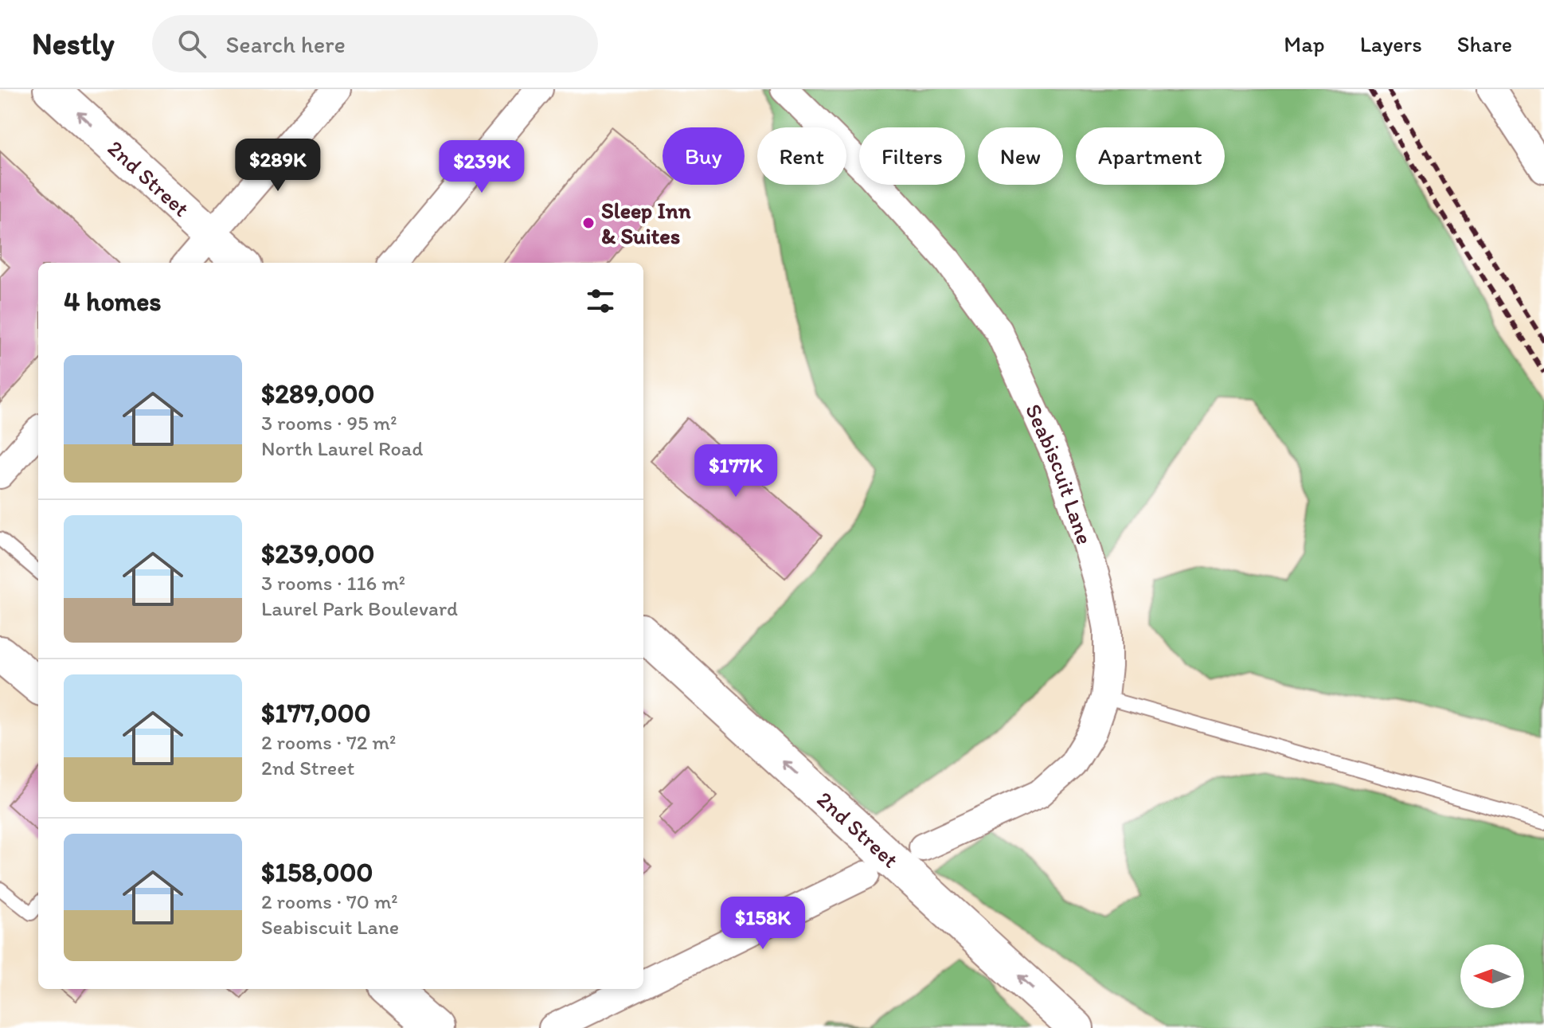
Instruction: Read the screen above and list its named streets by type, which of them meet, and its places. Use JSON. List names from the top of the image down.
{
  "streets": {
    "main road": ["2nd Street"],
    "street": ["Seabiscuit Lane"]
  },
  "one_way": ["2nd Street"],
  "places": ["Sleep Inn & Suites"],
  "north": "left",
  "page": {
    "header": "Nestly",
    "search": "Search here",
    "nav": ["Map", "Layers", "Share"],
    "chip": [
      "Buy",
      "Rent",
      "Filters",
      "New",
      "Apartment"
    ],
    "price": [
      "$289K",
      "$239K",
      "$177K",
      "$158K"
    ],
    "heading": "4 homes",
    "list": [
      {
        "name": "$289,000",
        "note": "3 rooms · 95 m² · North Laurel Road"
      },
      {
        "name": "$239,000",
        "note": "3 rooms · 116 m² · Laurel Park Boulevard"
      },
      {
        "name": "$177,000",
        "note": "2 rooms · 72 m² · 2nd Street"
      },
      {
        "name": "$158,000",
        "note": "2 rooms · 70 m² · Seabiscuit Lane"
      }
    ]
  }
}
